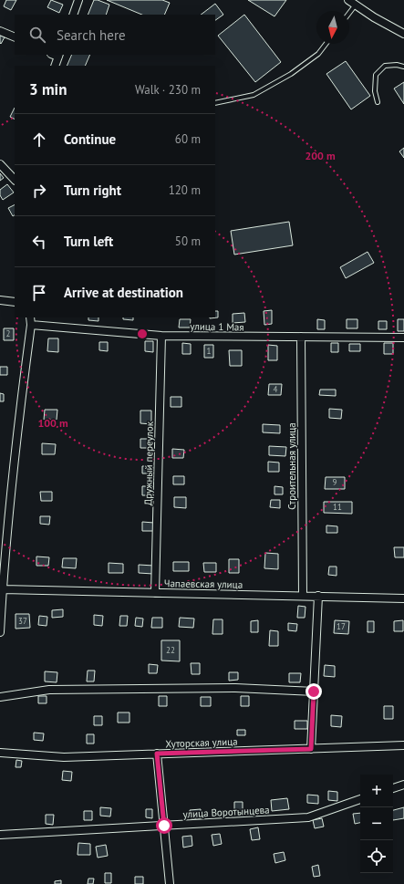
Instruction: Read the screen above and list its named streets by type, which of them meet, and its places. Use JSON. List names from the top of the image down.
{
  "streets": {
    "street": [
      "улица 1 Мая",
      "Дружный переулок",
      "Строительная улица",
      "Чапаевская улица",
      "Хуторская улица",
      "улица Воротынцева"
    ]
  },
  "crossings": [
    ["улица 1 Мая", "Дружный переулок"],
    ["улица 1 Мая", "Строительная улица"],
    ["Дружный переулок", "Чапаевская улица"],
    ["Строительная улица", "Чапаевская улица"]
  ],
  "house_numbers": [
    "2",
    "1",
    "4",
    "9",
    "11",
    "37",
    "17",
    "22"
  ],
  "north": "bottom",
  "page": {
    "search": "Search here",
    "heading": ["3 min", "Walk · 230 m"],
    "list": [
      ["Continue", "60 m"],
      ["Turn right", "120 m"],
      ["Turn left", "50 m"],
      "Arrive at destination"
    ],
    "map_buttons": ["+", "−"]
  },
  "rings": ["200 m", "100 m"]
}
